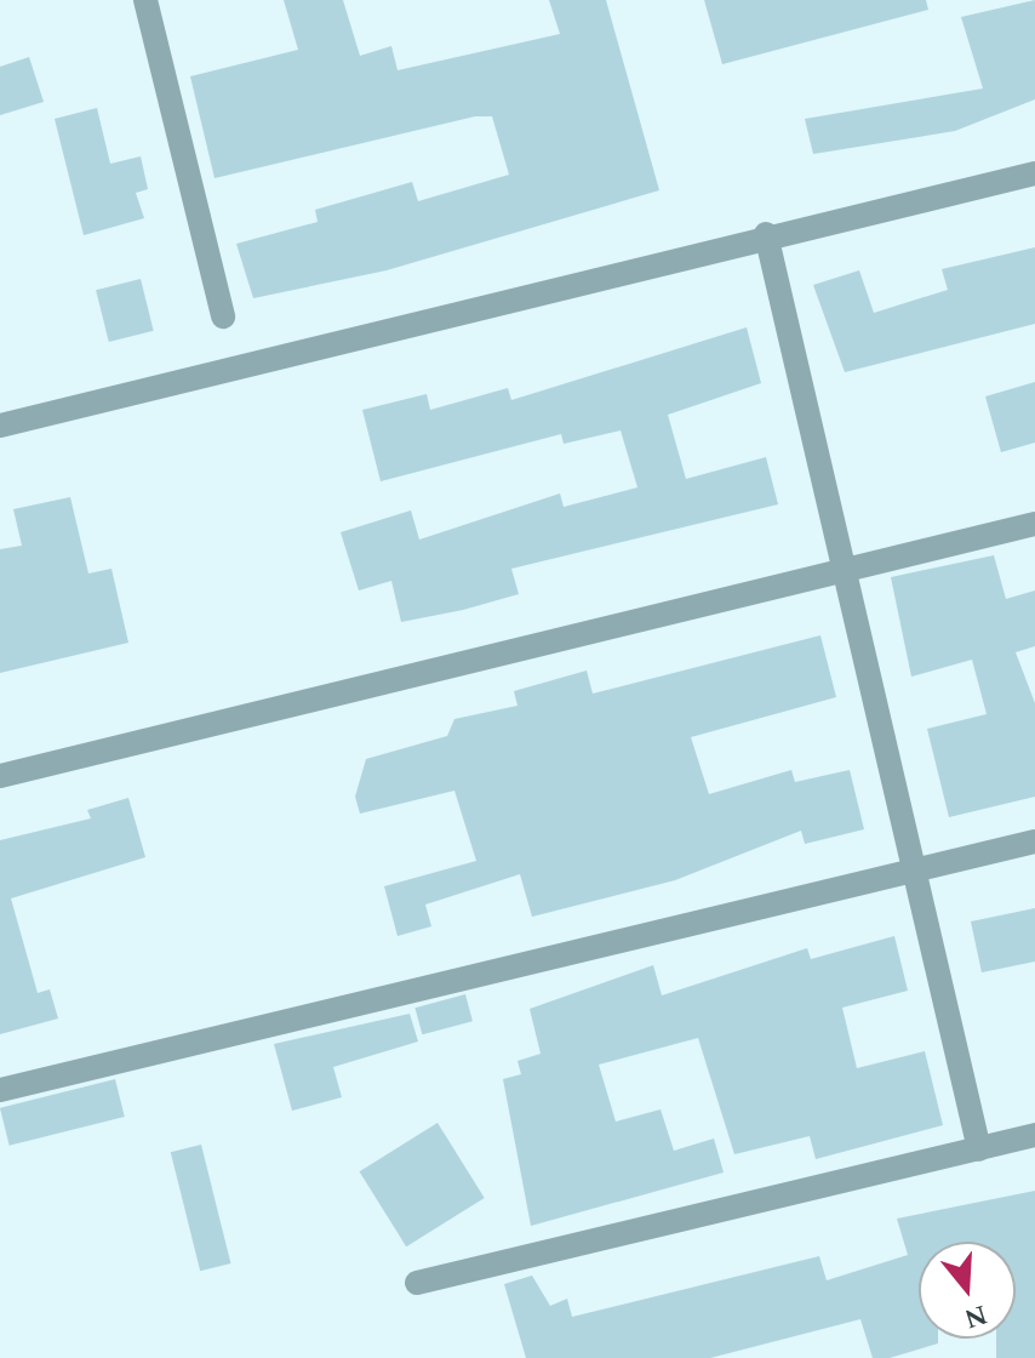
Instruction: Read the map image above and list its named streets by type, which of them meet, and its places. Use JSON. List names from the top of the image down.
{
  "north": "bottom"
}
